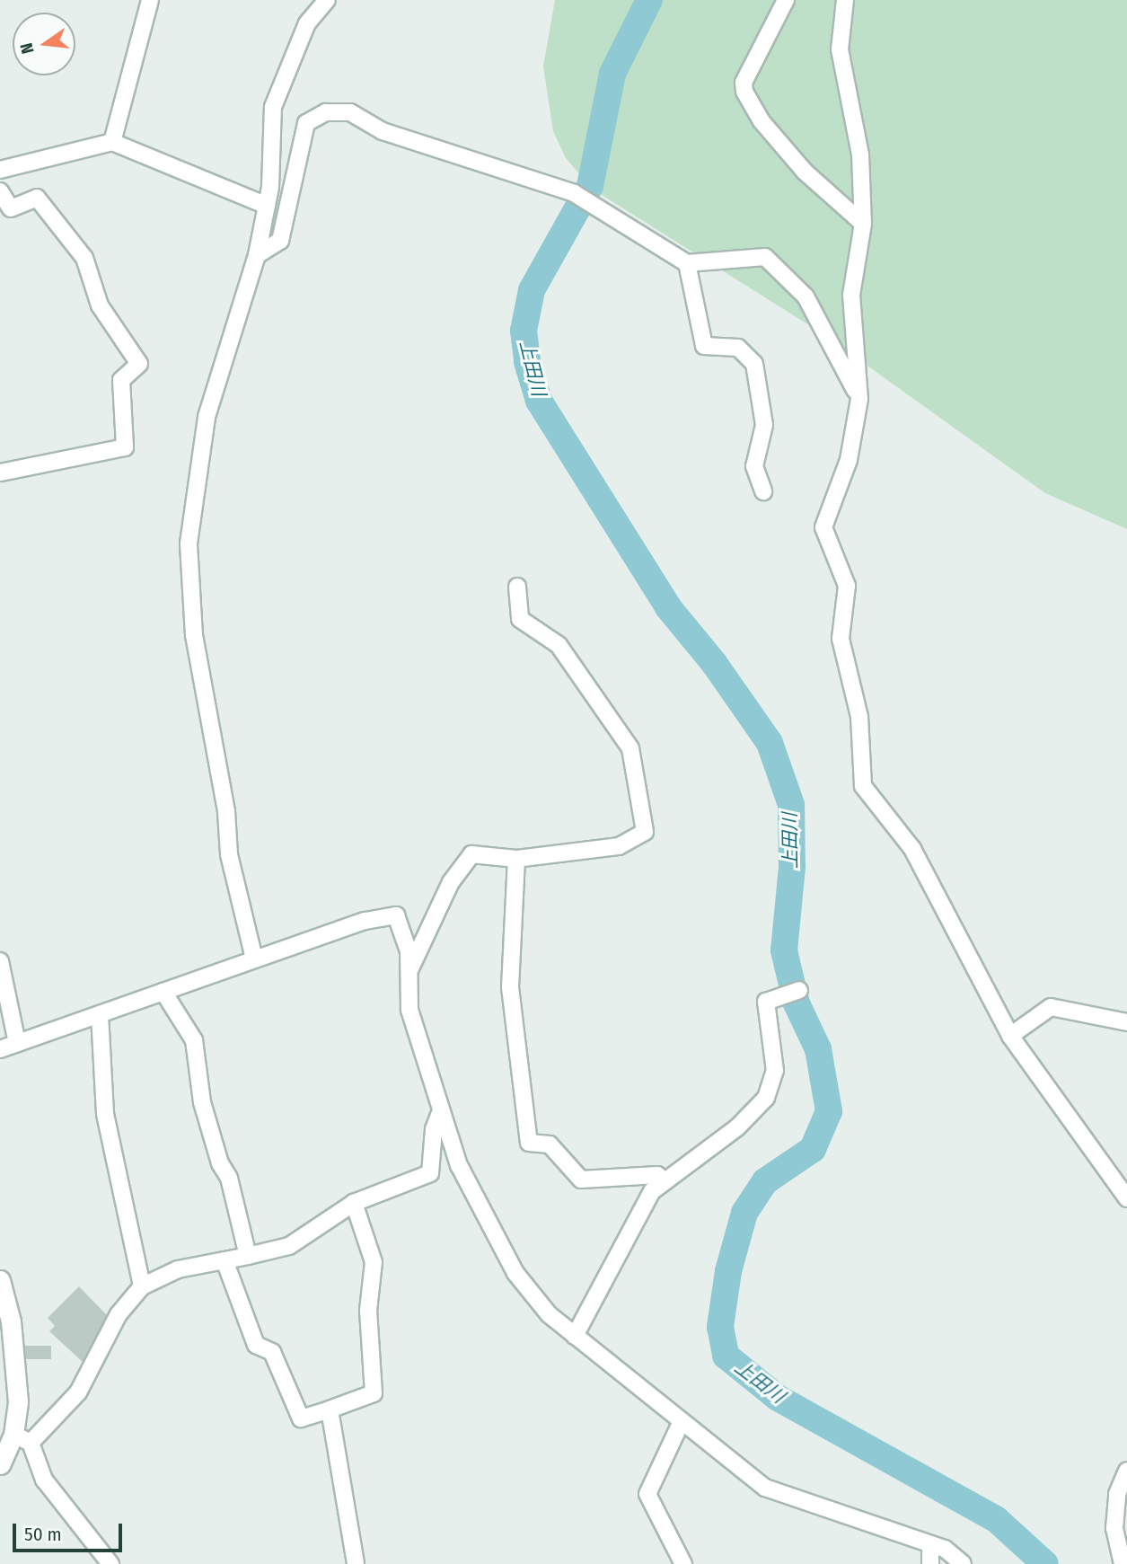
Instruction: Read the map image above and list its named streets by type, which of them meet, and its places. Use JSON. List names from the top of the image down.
{
  "water": ["上田川"],
  "scale_bar": "50 m",
  "north": "left"
}
